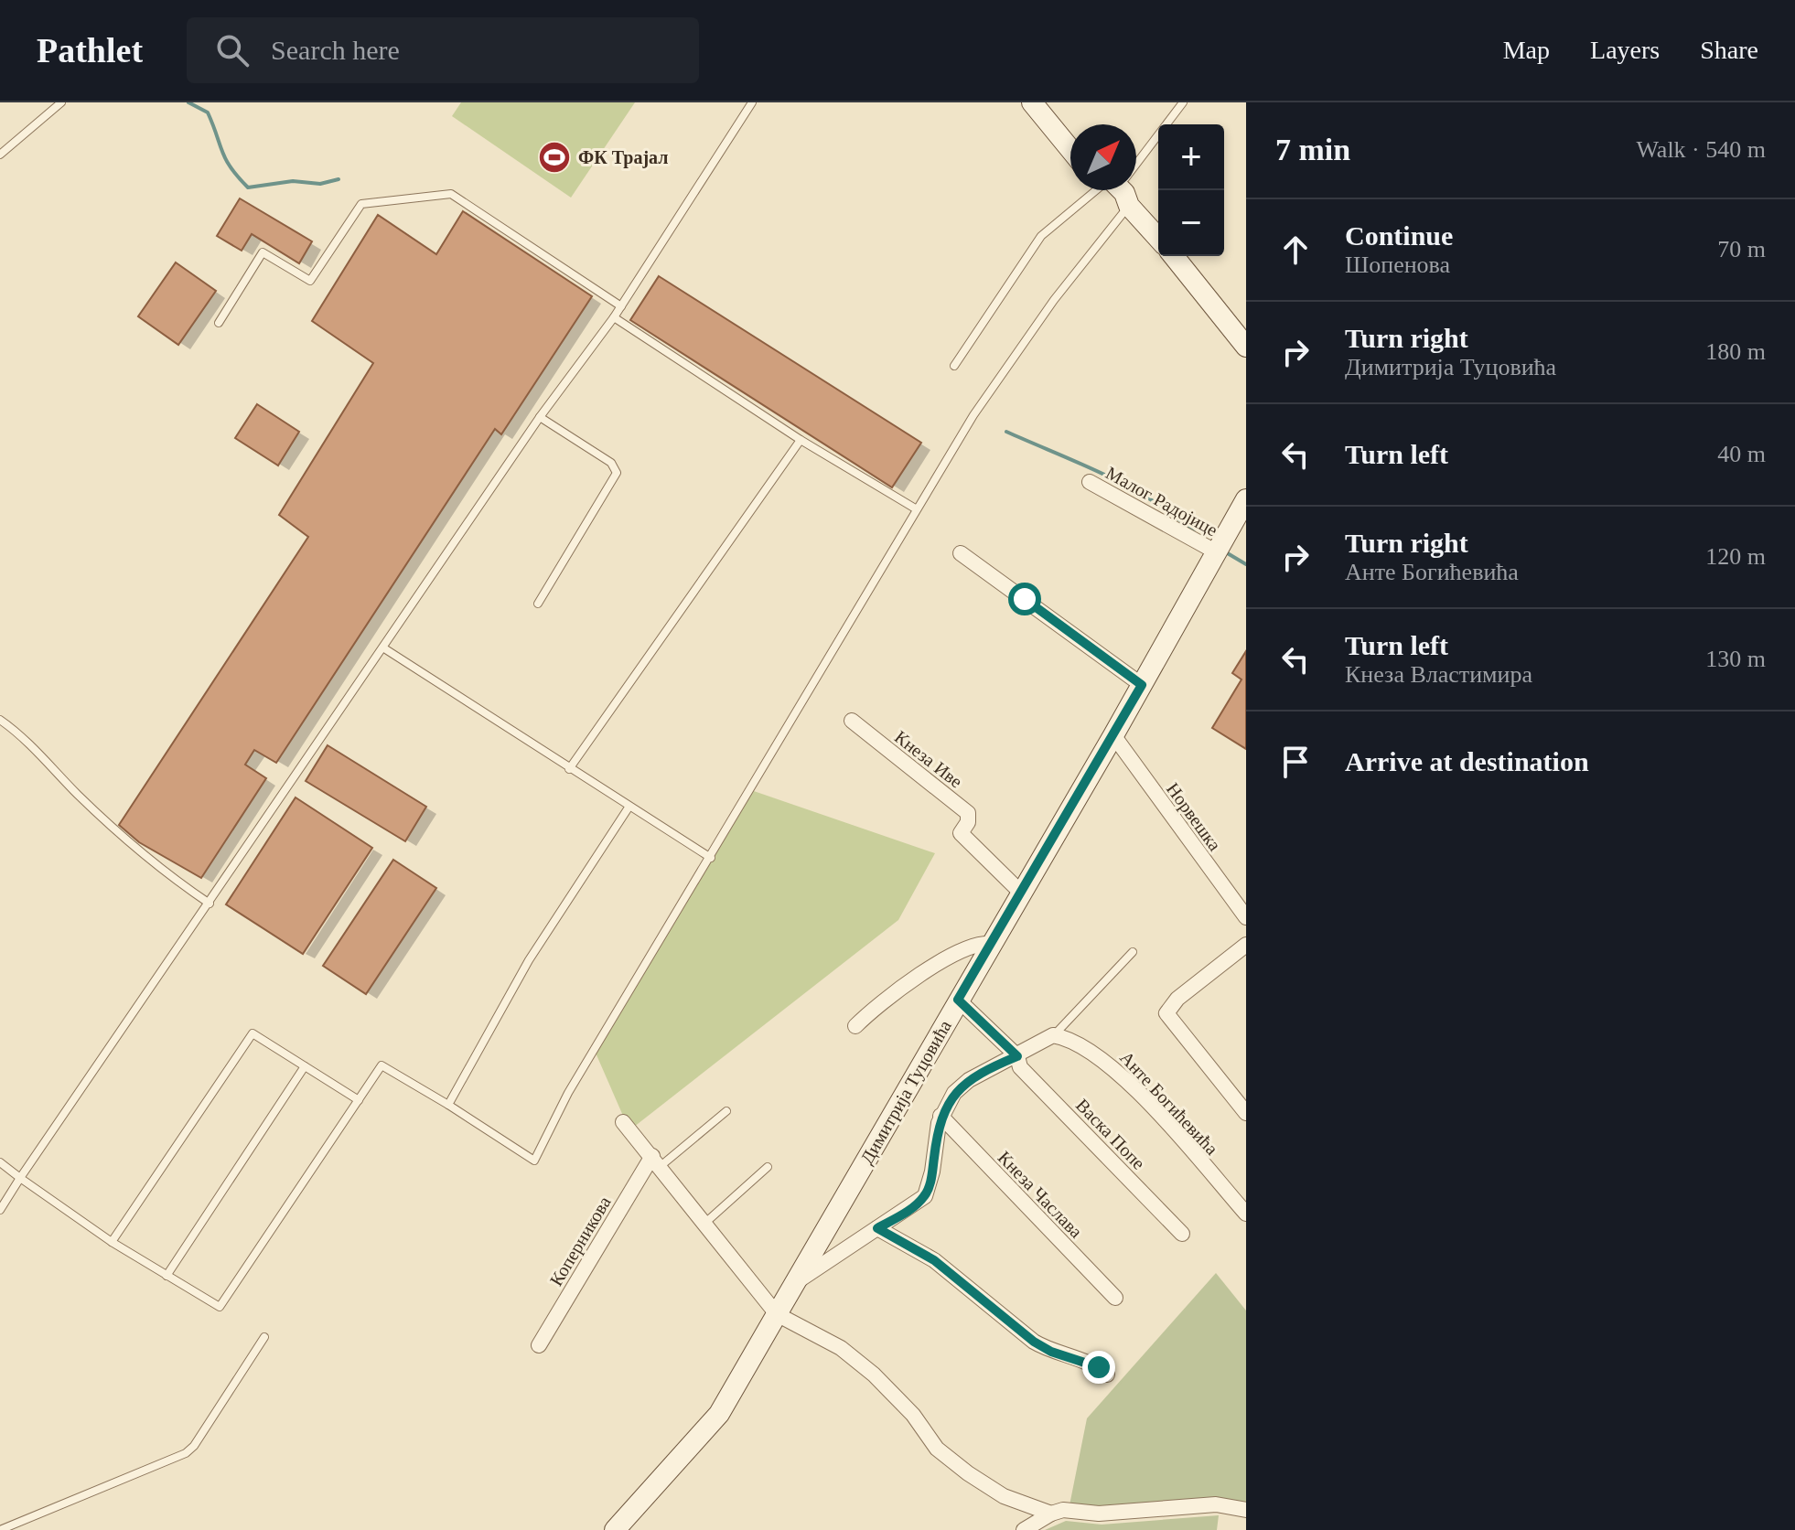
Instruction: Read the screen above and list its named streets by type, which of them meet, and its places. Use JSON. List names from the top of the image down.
{
  "streets": {
    "street": [
      "Малог Радојице",
      "Кнеза Иве",
      "Норвешка",
      "Димитрија Туцовића",
      "Анте Богићевића",
      "Васка Попе",
      "Кнеза Часлава",
      "Коперникова"
    ]
  },
  "crossings": [
    ["Малог Радојице", "Димитрија Туцовића"],
    ["Кнеза Иве", "Димитрија Туцовића"],
    ["Норвешка", "Димитрија Туцовића"],
    ["Димитрија Туцовића", "Васка Попе"]
  ],
  "places": {
    "sports": ["ФК Трајал"]
  },
  "north": "top right",
  "page": {
    "header": "Pathlet",
    "search": "Search here",
    "nav": ["Map", "Layers", "Share"],
    "heading": ["7 min", "Walk · 540 m"],
    "map_buttons": ["+", "−"],
    "list": [
      ["Continue", "Шопенова", "70 m"],
      ["Turn right", "Димитрија Туцовића", "180 m"],
      ["Turn left", "40 m"],
      ["Turn right", "Анте Богићевића", "120 m"],
      ["Turn left", "Кнеза Властимира", "130 m"],
      "Arrive at destination"
    ]
  }
}
